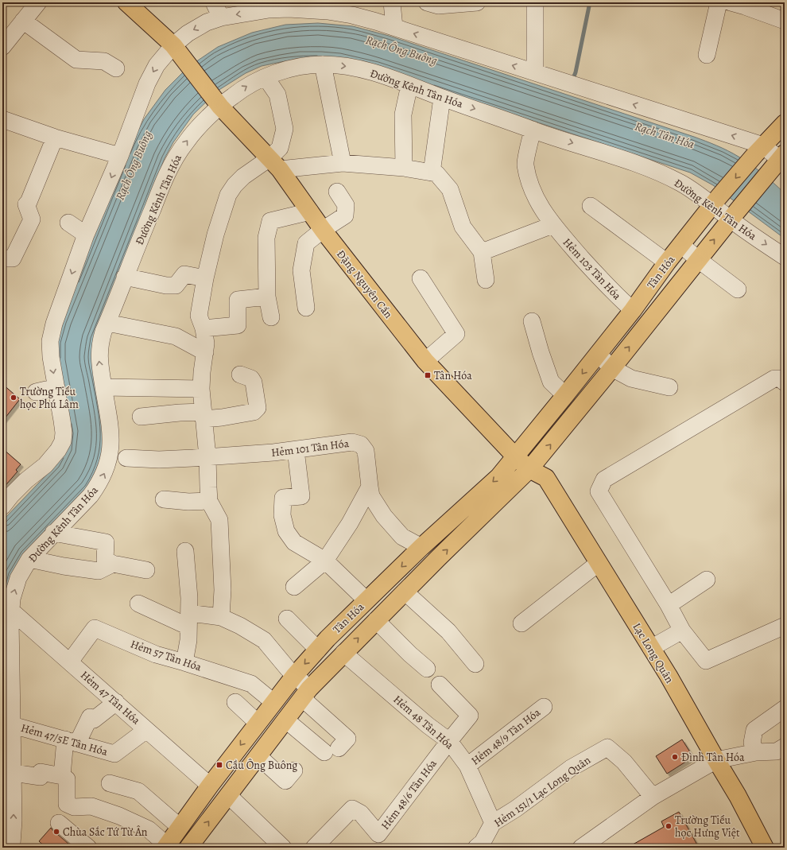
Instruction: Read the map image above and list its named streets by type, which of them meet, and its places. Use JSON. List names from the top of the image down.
{
  "streets": {
    "main road": ["Tân Hóa", "Đặng Nguyên Cẩn", "Lạc Long Quân"],
    "street": [
      "Đường Kênh Tân Hóa",
      "Hẻm 103 Tân Hóa",
      "Hẻm 101 Tân Hóa",
      "Hẻm 57 Tân Hóa",
      "Hẻm 47 Tân Hóa",
      "Hẻm 48 Tân Hóa",
      "Hẻm 48/9 Tân Hóa",
      "Hẻm 47/5E Tân Hóa",
      "Hẻm 151/1 Lạc Long Quân",
      "Hẻm 48/6 Tân Hóa"
    ]
  },
  "crossings": [
    ["Đường Kênh Tân Hóa", "Hẻm 103 Tân Hóa"],
    ["Đường Kênh Tân Hóa", "Tân Hóa"],
    ["Đường Kênh Tân Hóa", "Đặng Nguyên Cẩn"],
    ["Đường Kênh Tân Hóa", "Hẻm 47 Tân Hóa"],
    ["Đường Kênh Tân Hóa", "Hẻm 47/5E Tân Hóa"],
    ["Hẻm 103 Tân Hóa", "Tân Hóa"],
    ["Tân Hóa", "Đặng Nguyên Cẩn"],
    ["Tân Hóa", "Hẻm 101 Tân Hóa"],
    ["Tân Hóa", "Lạc Long Quân"],
    ["Tân Hóa", "Hẻm 57 Tân Hóa"],
    ["Tân Hóa", "Hẻm 47 Tân Hóa"],
    ["Tân Hóa", "Hẻm 48 Tân Hóa"],
    ["Đặng Nguyên Cẩn", "Lạc Long Quân"],
    ["Hẻm 57 Tân Hóa", "Hẻm 47 Tân Hóa"],
    ["Hẻm 47 Tân Hóa", "Hẻm 47/5E Tân Hóa"],
    ["Hẻm 48 Tân Hóa", "Hẻm 48/9 Tân Hóa"],
    ["Hẻm 48 Tân Hóa", "Hẻm 151/1 Lạc Long Quân"],
    ["Hẻm 48 Tân Hóa", "Hẻm 48/6 Tân Hóa"]
  ],
  "water": ["Rạch Ông Buông", "Rạch Tân Hóa"],
  "places": {
    "transit": ["Tân Hóa", "Cầu Ông Buông"],
    "other": [
      "Trường Tiểu học Phú Lâm",
      "Đình Tân Hóa",
      "Trường Tiểu học Hưng Việt",
      "Chùa Sắc Tứ Từ Ân"
    ]
  }
}
